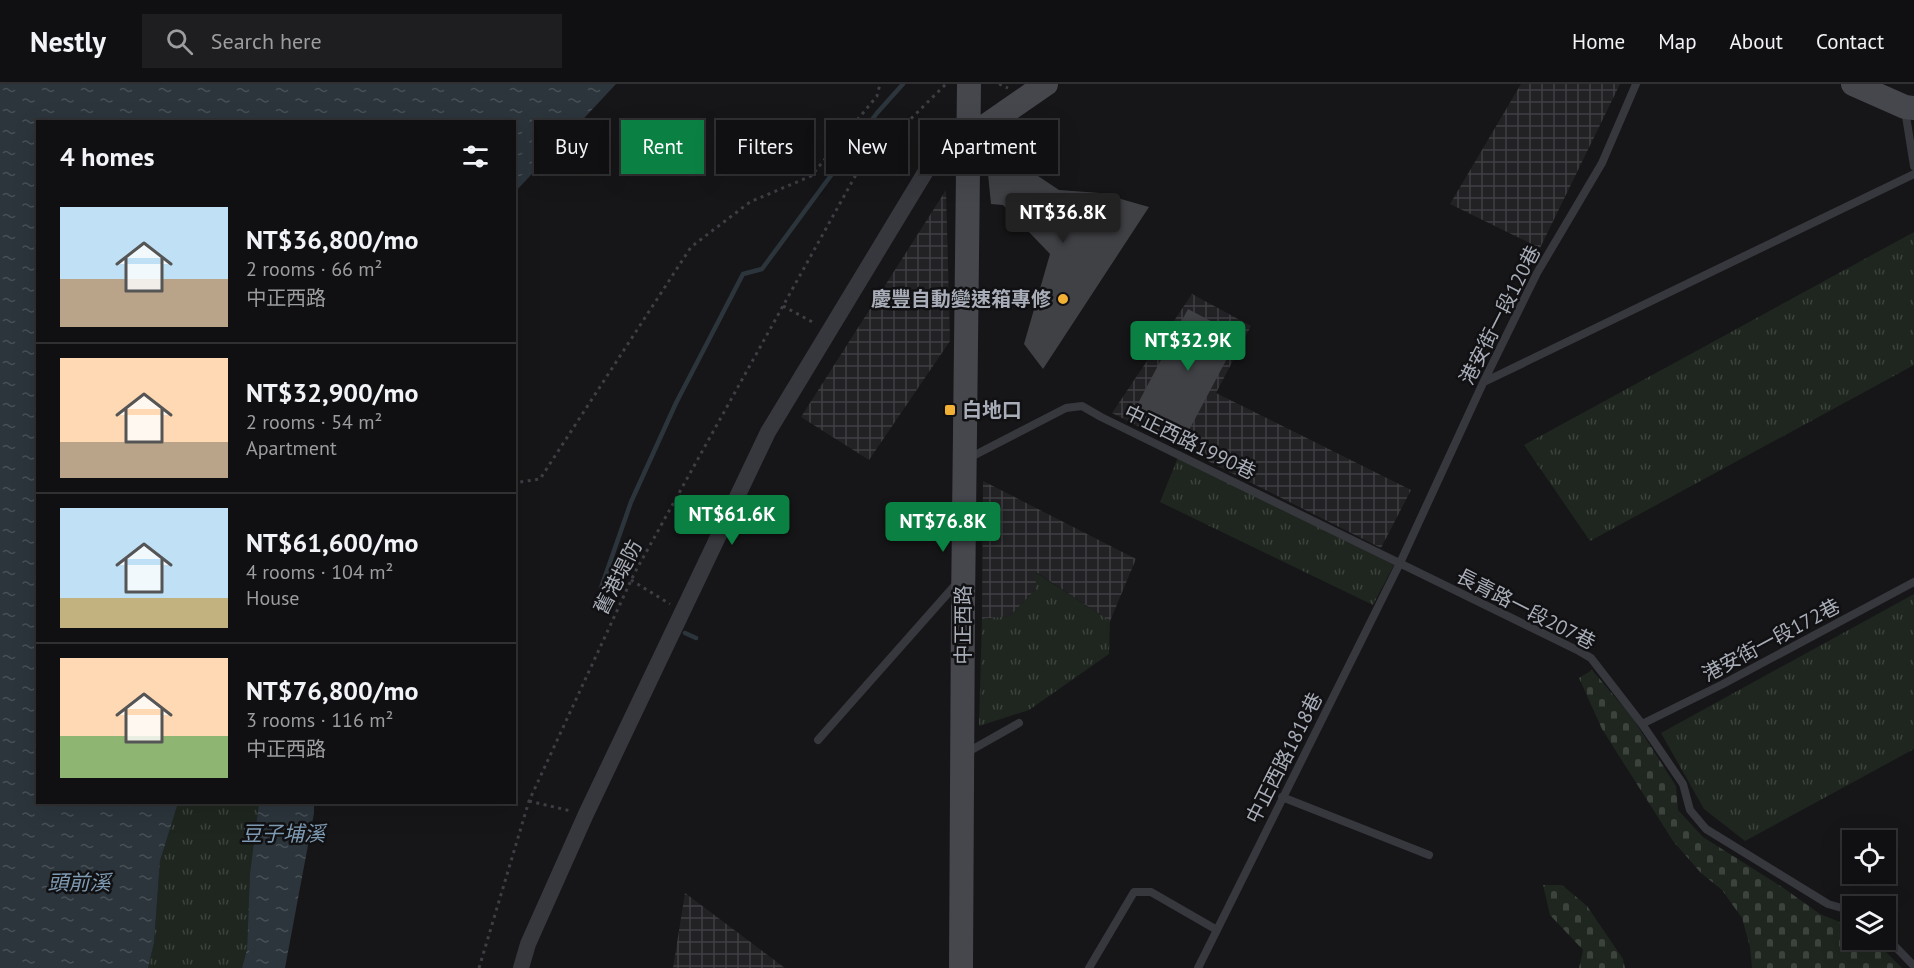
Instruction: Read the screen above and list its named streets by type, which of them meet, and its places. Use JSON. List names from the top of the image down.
{
  "streets": {
    "main road": ["中正西路"],
    "lane": [
      "港安街一段120巷",
      "中正西路1990巷",
      "長青路一段207巷",
      "港安街一段172巷",
      "中正西路1818巷"
    ],
    "path": ["舊港堤防"]
  },
  "crossings": [
    ["港安街一段120巷", "中正西路1990巷"],
    ["港安街一段120巷", "長青路一段207巷"],
    ["港安街一段120巷", "中正西路1818巷"],
    ["中正西路1990巷", "長青路一段207巷"],
    ["中正西路1990巷", "中正西路"],
    ["中正西路1990巷", "中正西路1818巷"],
    ["長青路一段207巷", "港安街一段172巷"],
    ["長青路一段207巷", "中正西路1818巷"]
  ],
  "water": ["豆子埔溪", "頭前溪"],
  "places": {
    "other": ["慶豐自動變速箱專修"],
    "transit": ["白地口"]
  },
  "page": {
    "header": "Nestly",
    "search": "Search here",
    "nav": [
      "Home",
      "Map",
      "About",
      "Contact"
    ],
    "chip": [
      "Buy",
      "Rent",
      "Filters",
      "New",
      "Apartment"
    ],
    "heading": "4 homes",
    "list": [
      {
        "name": "NT$36,800/mo",
        "note": "2 rooms · 66 m² · 中正西路"
      },
      {
        "name": "NT$32,900/mo",
        "note": "2 rooms · 54 m² · Apartment"
      },
      {
        "name": "NT$61,600/mo",
        "note": "4 rooms · 104 m² · House"
      },
      {
        "name": "NT$76,800/mo",
        "note": "3 rooms · 116 m² · 中正西路"
      }
    ],
    "price": [
      "NT$36.8K",
      "NT$32.9K",
      "NT$61.6K",
      "NT$76.8K"
    ]
  }
}
